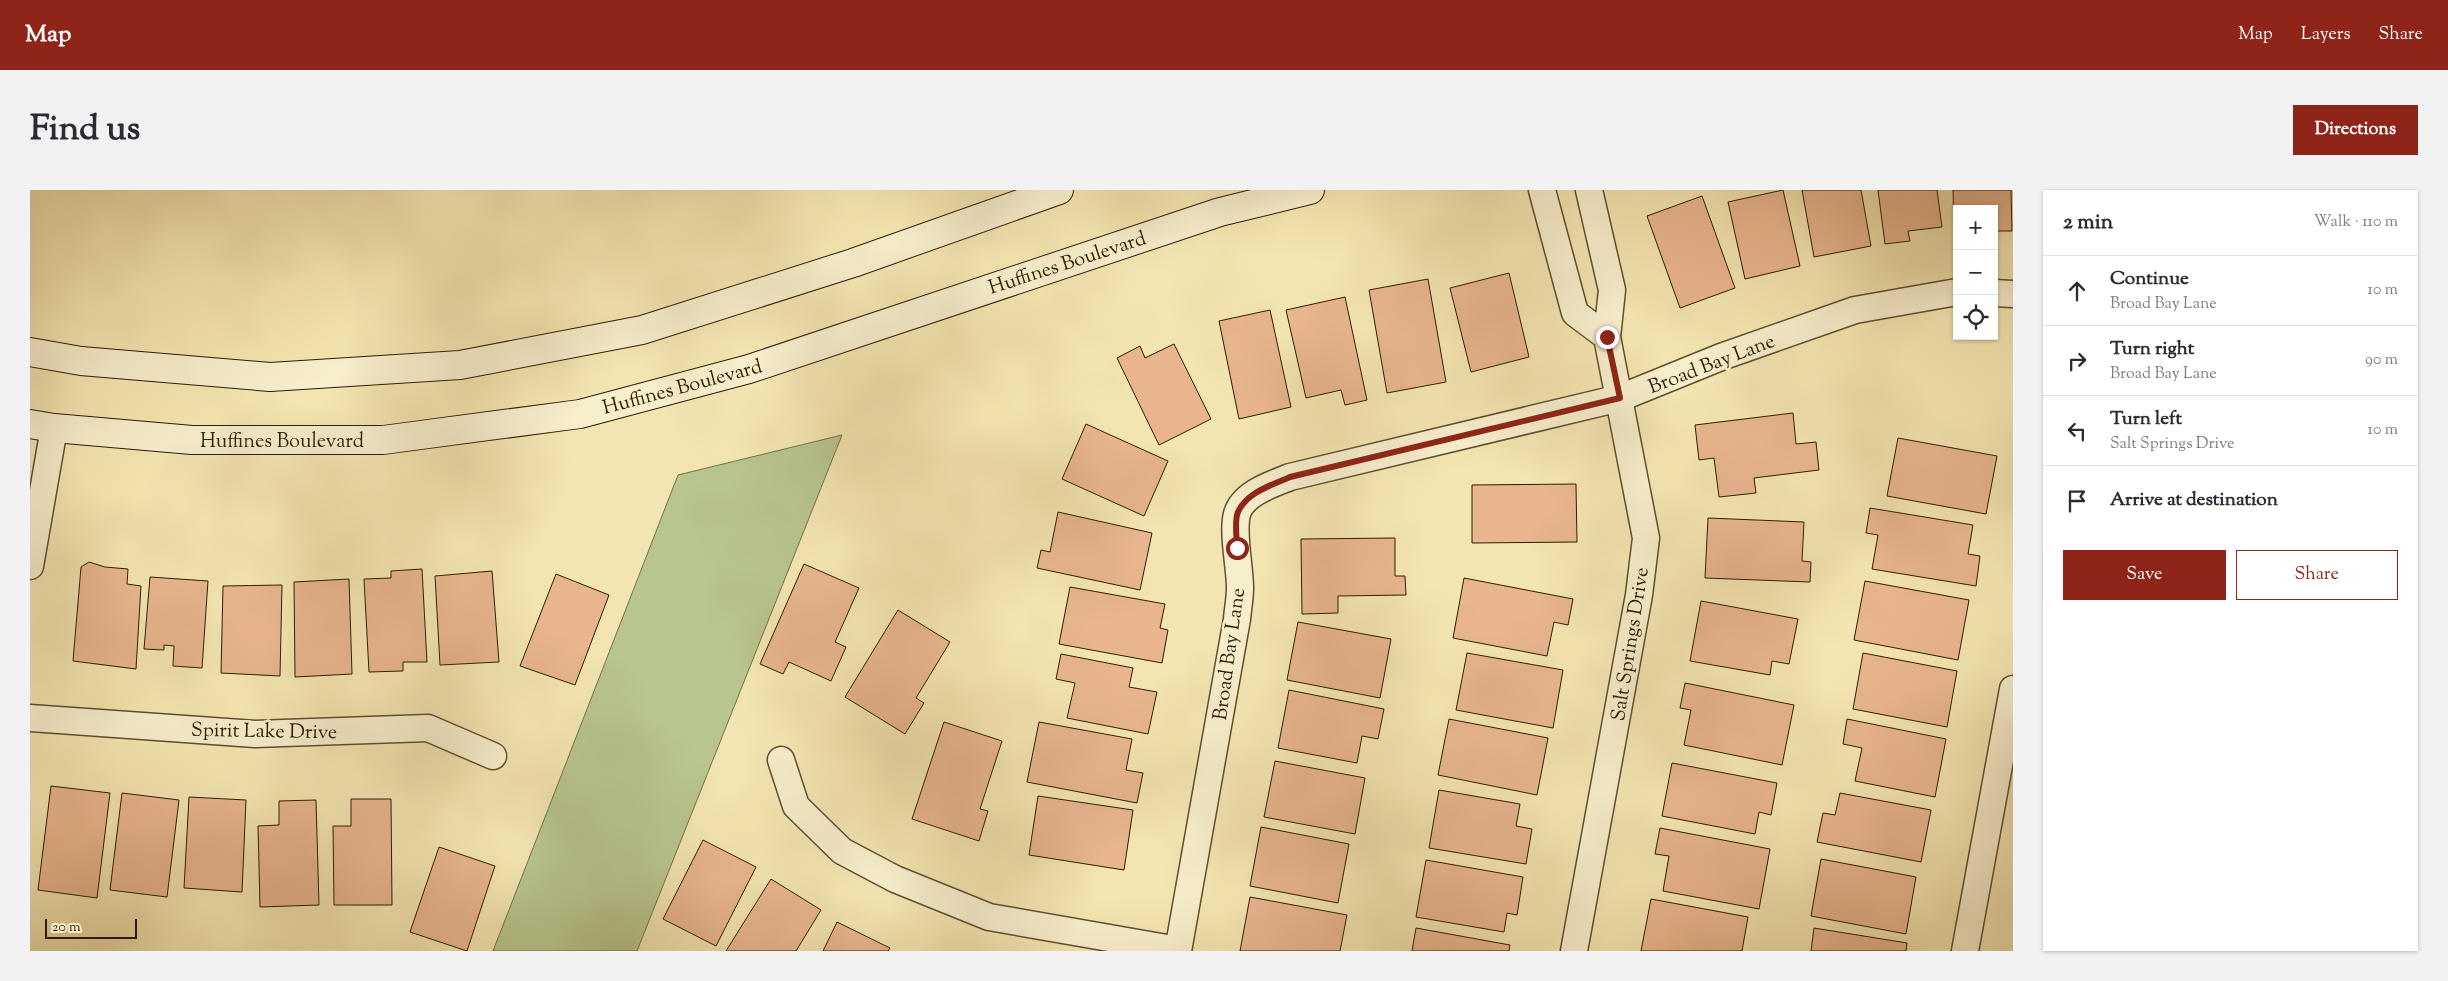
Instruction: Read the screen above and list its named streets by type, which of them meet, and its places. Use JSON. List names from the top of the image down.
{
  "streets": {
    "main road": ["Huffines Boulevard"],
    "street": ["Broad Bay Lane", "Salt Springs Drive", "Spirit Lake Drive"]
  },
  "crossings": [
    ["Broad Bay Lane", "Salt Springs Drive"]
  ],
  "scale_bar": "20 m",
  "page": {
    "header": "Map",
    "nav": ["Map", "Layers", "Share"],
    "title": "Find us",
    "buttons": [
      "Directions",
      ["Save", "Share"]
    ],
    "heading": ["2 min", "Walk · 110 m"],
    "map_buttons": ["+", "−"],
    "list": [
      ["Continue", "Broad Bay Lane", "10 m"],
      ["Turn right", "Broad Bay Lane", "90 m"],
      ["Turn left", "Salt Springs Drive", "10 m"],
      "Arrive at destination"
    ],
    "scale": "20 m"
  }
}
